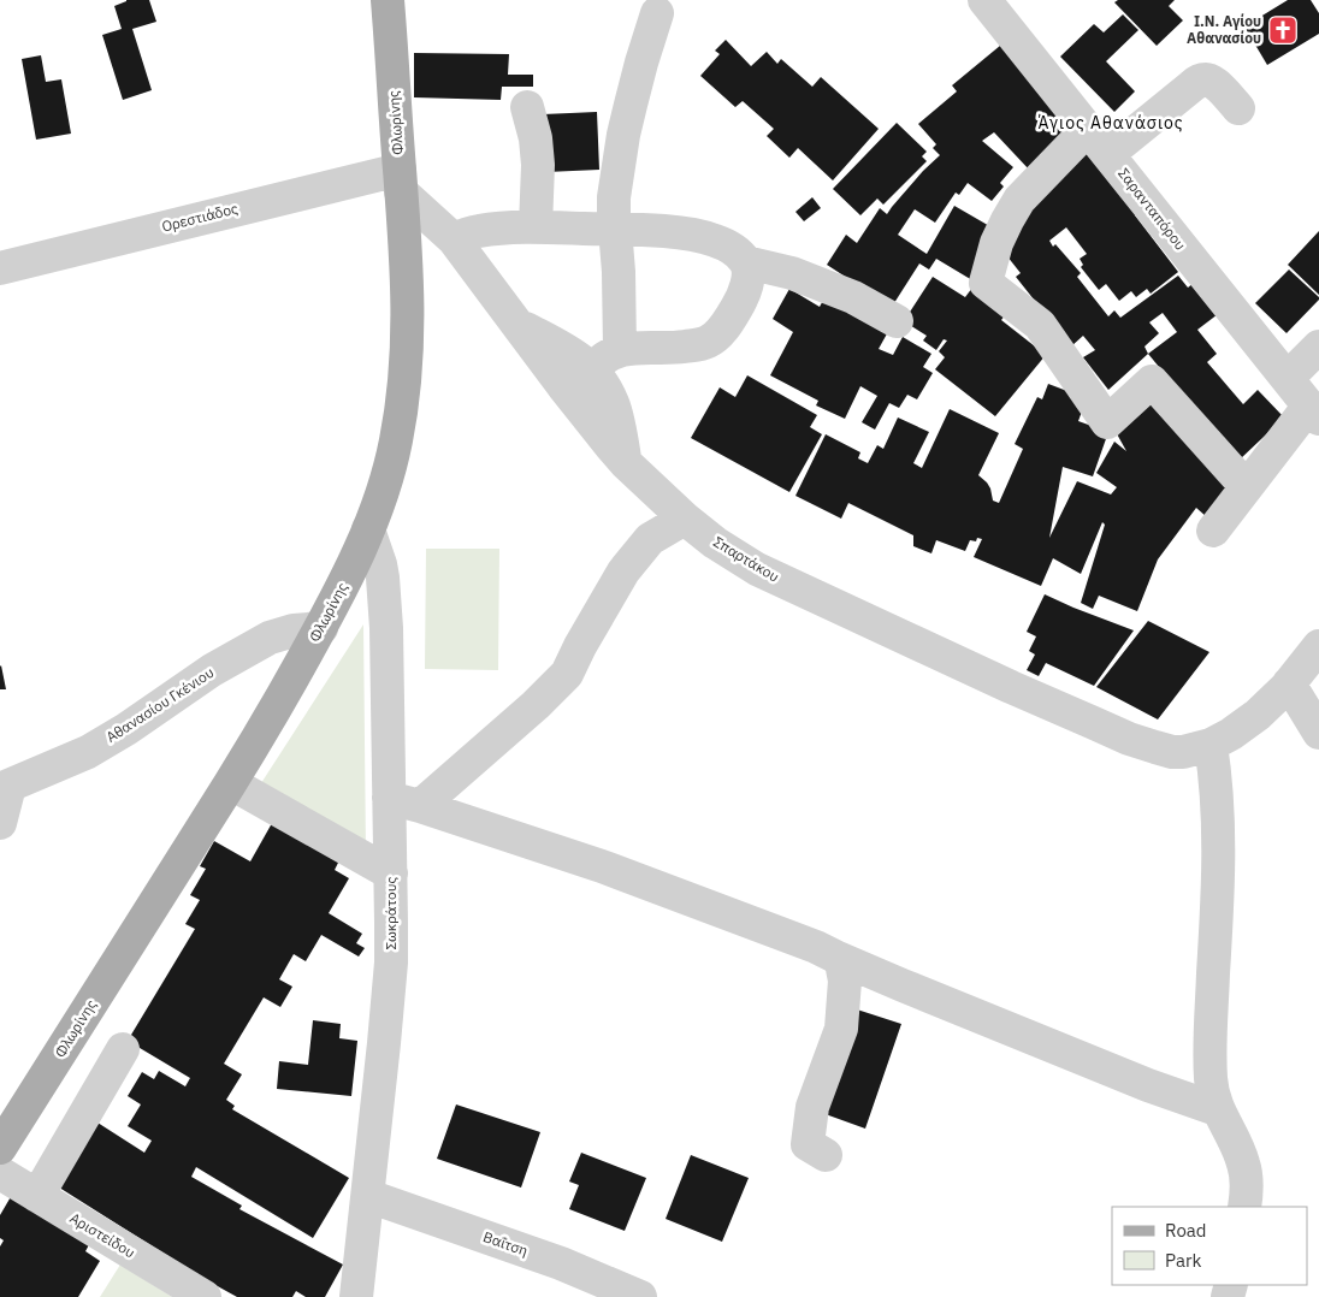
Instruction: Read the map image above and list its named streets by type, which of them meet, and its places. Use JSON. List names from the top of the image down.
{
  "streets": {
    "main road": ["Φλωρίνης"],
    "street": [
      "Σαρανταπόρου",
      "Ορεστιάδος",
      "Σπαρτάκου",
      "Αθανασίου Γκένιου",
      "Σωκράτους",
      "Αριστείδου",
      "Βαΐτση"
    ]
  },
  "crossings": [
    ["Φλωρίνης", "Ορεστιάδος"],
    ["Φλωρίνης", "Σπαρτάκου"],
    ["Φλωρίνης", "Αθανασίου Γκένιου"],
    ["Φλωρίνης", "Σωκράτους"],
    ["Ορεστιάδος", "Σπαρτάκου"],
    ["Σωκράτους", "Βαΐτση"]
  ],
  "districts": ["Άγιος Αθανάσιος"],
  "places": {
    "church": ["Ι.Ν. Αγίου Αθανασίου"]
  },
  "legend": ["Road", "Park"]
}
